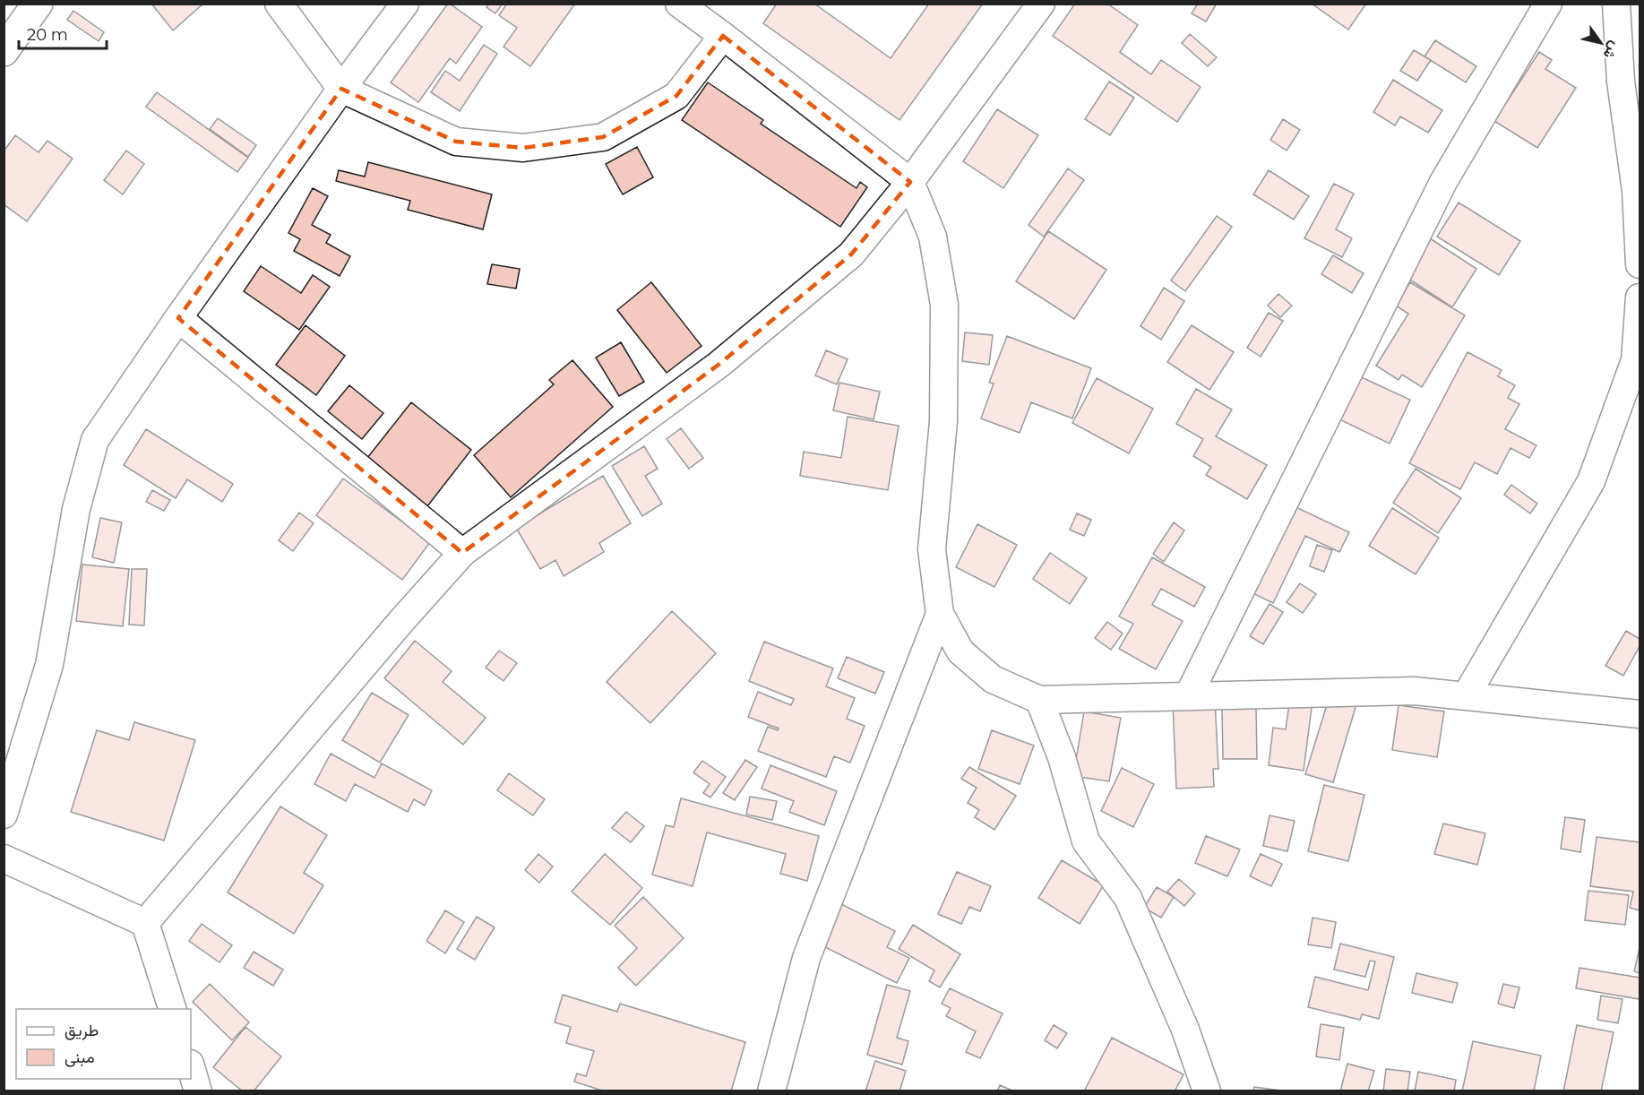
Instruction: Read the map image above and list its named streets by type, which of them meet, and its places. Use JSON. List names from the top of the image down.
{
  "legend": ["طريق", "مبنى"],
  "scale_bar": "20 m",
  "north": "bottom right"
}
